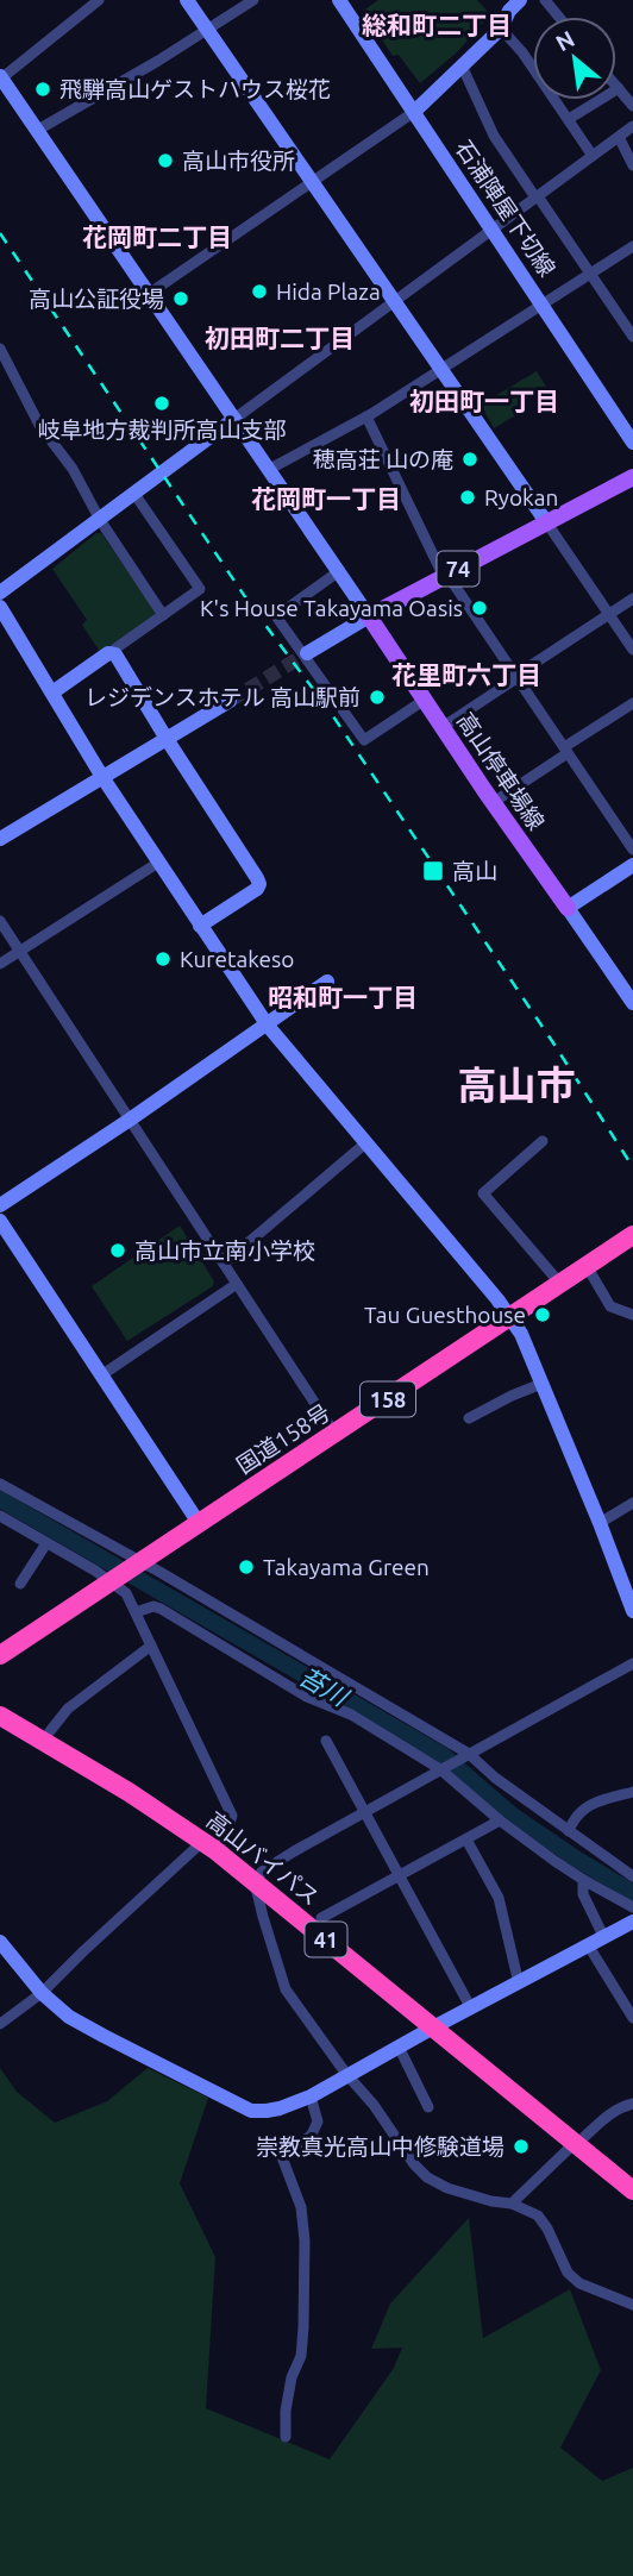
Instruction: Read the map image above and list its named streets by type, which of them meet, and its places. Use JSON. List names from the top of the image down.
{
  "streets": {
    "highway": [
      "158",
      "国道158号",
      "高山バイパス",
      "41"
    ],
    "main road": ["74", "高山停車場線"],
    "street": ["石浦陣屋下切線"]
  },
  "crossings": [
    ["74", "高山停車場線"]
  ],
  "districts": [
    "総和町二丁目",
    "花岡町二丁目",
    "初田町二丁目",
    "初田町一丁目",
    "花岡町一丁目",
    "花里町六丁目",
    "昭和町一丁目",
    "高山市"
  ],
  "water": ["苔川"],
  "places": {
    "other": [
      "飛騨高山ゲストハウス桜花",
      "高山市役所",
      "Hida Plaza",
      "高山公証役場",
      "岐阜地方裁判所高山支部",
      "穂高荘 山の庵",
      "Ryokan",
      "K's House Takayama Oasis",
      "レジデンスホテル 高山駅前",
      "Kuretakeso",
      "高山市立南小学校",
      "Tau Guesthouse",
      "Takayama Green",
      "崇教真光高山中修験道場"
    ],
    "transit": ["高山"]
  },
  "north": "top left"
}
